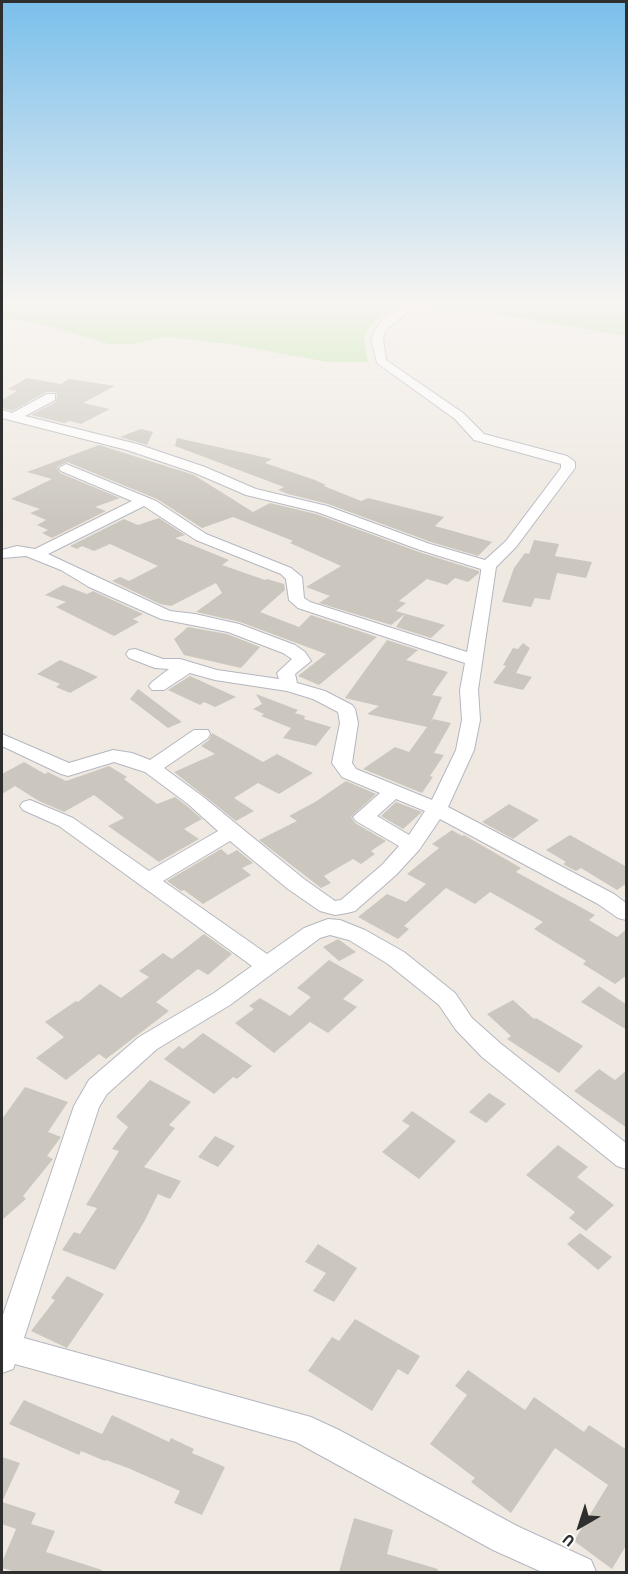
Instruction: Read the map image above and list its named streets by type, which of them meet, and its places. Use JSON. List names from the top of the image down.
{
  "north": "bottom left"
}
